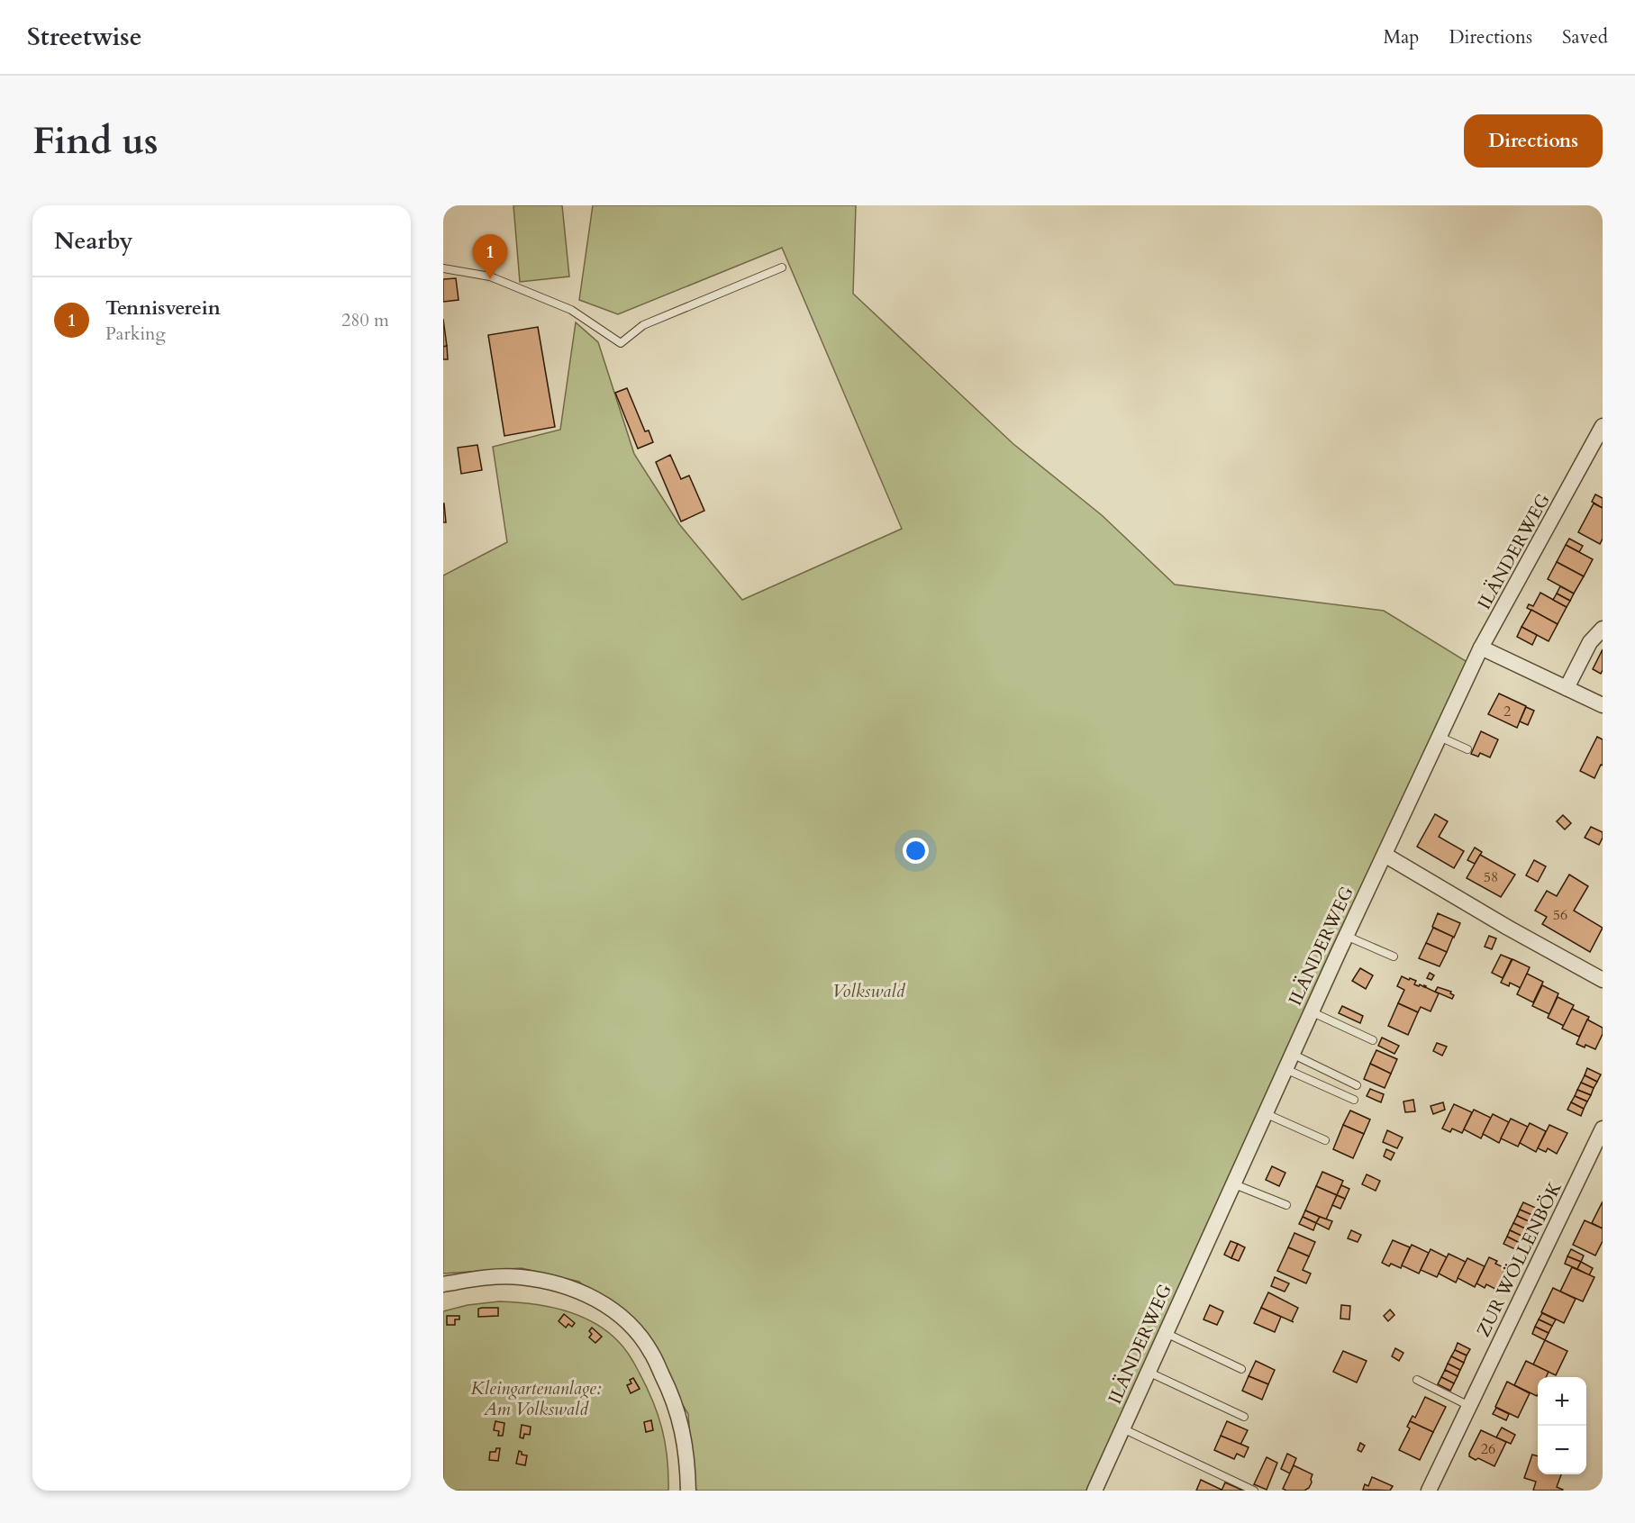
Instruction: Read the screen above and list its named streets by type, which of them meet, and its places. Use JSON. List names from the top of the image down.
{
  "streets": {
    "street": ["ILÄNDERWEG", "ZUR WÖLLENBÖK"]
  },
  "parks": ["Volkswald", "Kleingartenanlage: Am Volkswald"],
  "house_numbers": [
    "2",
    "58",
    "56",
    "26"
  ],
  "page": {
    "header": "Streetwise",
    "nav": ["Map", "Directions", "Saved"],
    "buttons": "Directions",
    "title": "Find us",
    "heading": "Nearby",
    "pins": "1",
    "list": [
      {
        "mark": "1",
        "name": "Tennisverein",
        "note": "Parking",
        "value": "280 m"
      }
    ],
    "map_buttons": ["+", "−"]
  }
}
